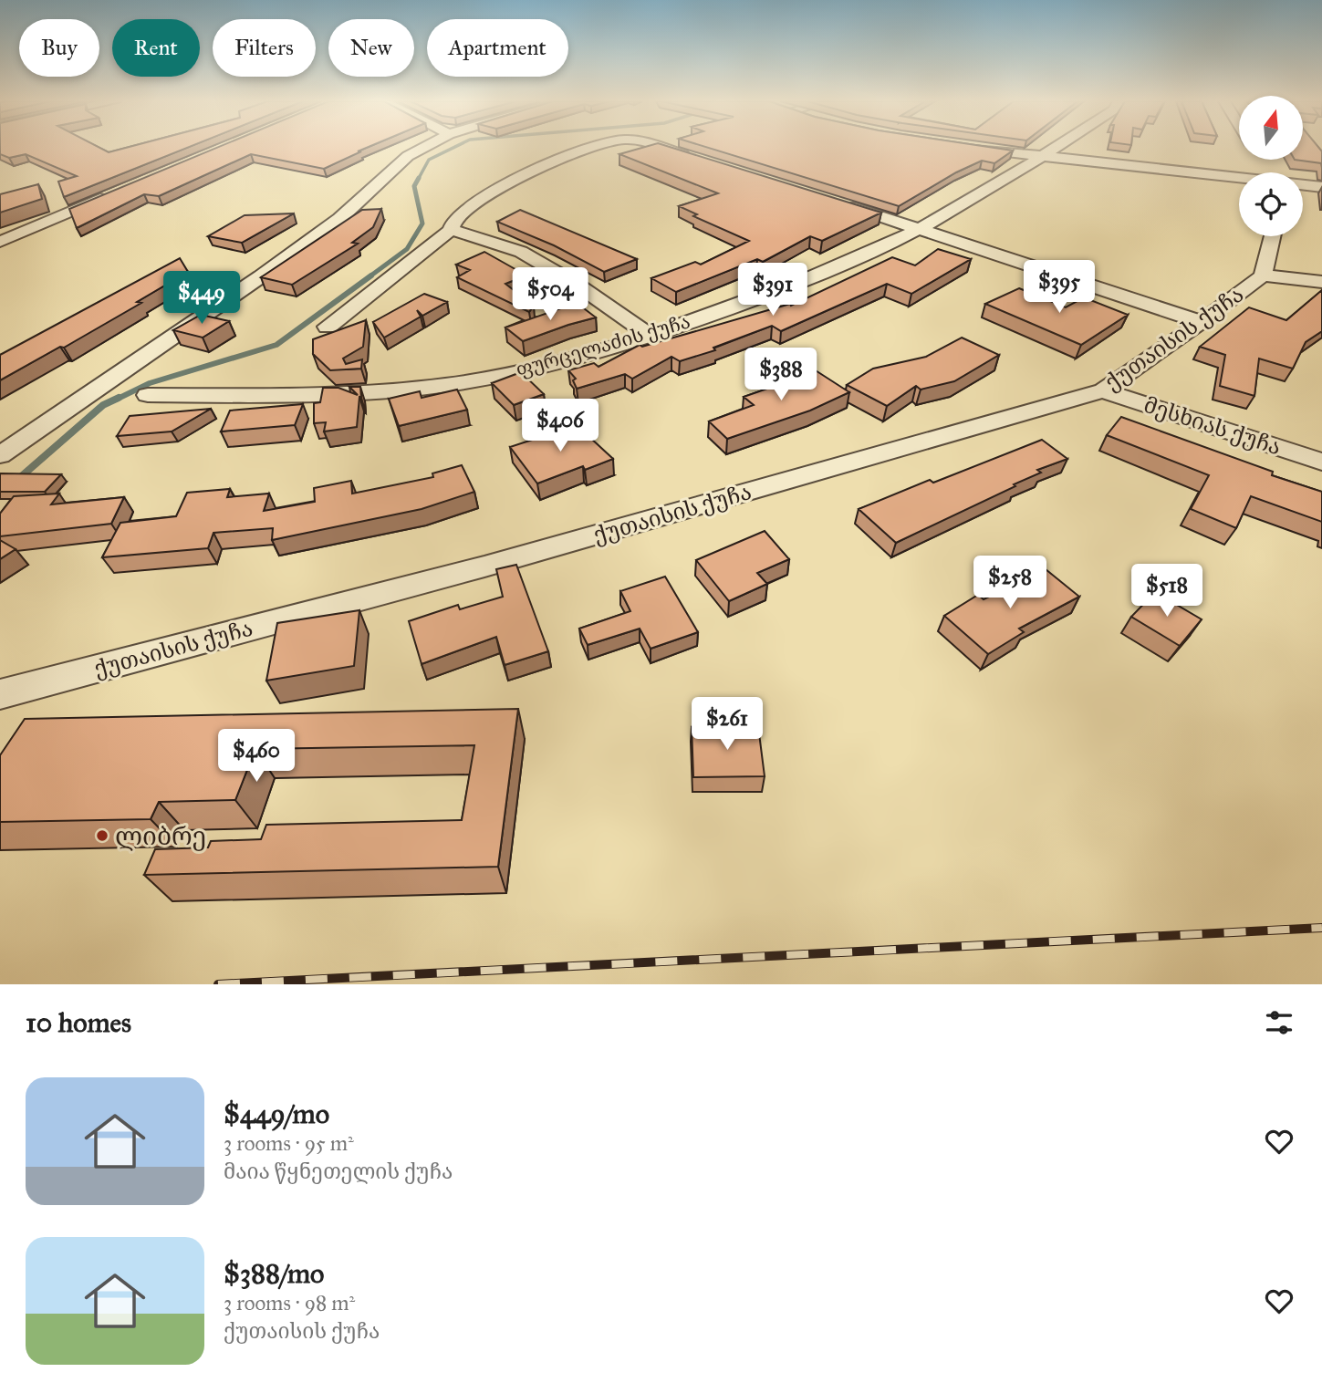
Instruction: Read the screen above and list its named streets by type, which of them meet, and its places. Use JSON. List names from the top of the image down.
{
  "streets": {
    "street": ["ქუთაისის ქუჩა", "ფურცელაძის ქუჩა", "მესხიას ქუჩა"]
  },
  "crossings": [
    ["ქუთაისის ქუჩა", "მესხიას ქუჩა"]
  ],
  "places": ["ლიბრე"],
  "north": "top",
  "page": {
    "chip": [
      "Buy",
      "Rent",
      "Filters",
      "New",
      "Apartment"
    ],
    "price": [
      "$395",
      "$391",
      "$504",
      "$449",
      "$388",
      "$406",
      "$258",
      "$518",
      "$261",
      "$460"
    ],
    "heading": "10 homes",
    "list": [
      {
        "name": "$449/mo",
        "note": "3 rooms · 95 m² · მაია წყნეთელის ქუჩა"
      },
      {
        "name": "$388/mo",
        "note": "3 rooms · 98 m² · ქუთაისის ქუჩა"
      }
    ]
  }
}
